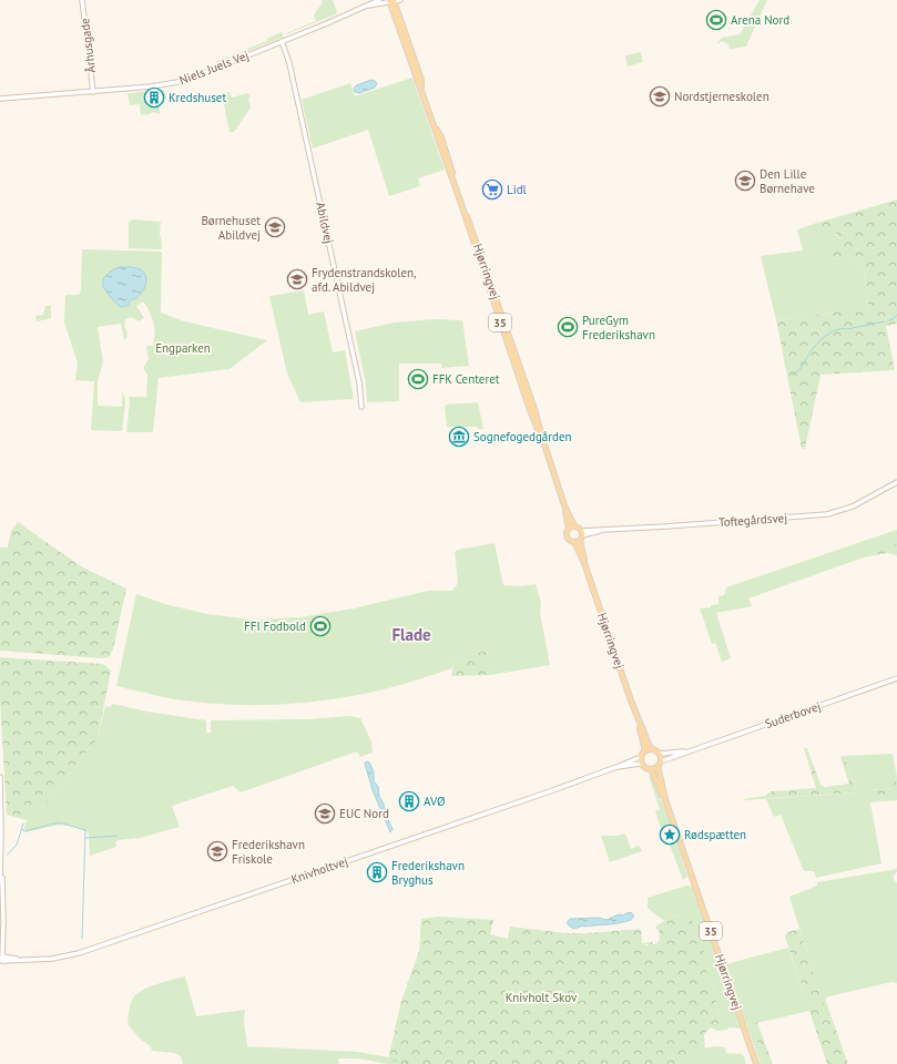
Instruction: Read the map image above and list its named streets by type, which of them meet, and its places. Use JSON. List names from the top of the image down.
{
  "streets": {
    "main road": ["Hjørringvej", "35"],
    "street": [
      "Århusgade",
      "Niels Juels Vej",
      "Abildvej",
      "Toftegårdsvej",
      "Suderbovej",
      "Knivholtvej"
    ]
  },
  "crossings": [
    ["Århusgade", "Niels Juels Vej"],
    ["Niels Juels Vej", "Abildvej"],
    ["Niels Juels Vej", "Hjørringvej"],
    ["Hjørringvej", "35"],
    ["Hjørringvej", "Toftegårdsvej"],
    ["Hjørringvej", "Suderbovej"],
    ["Hjørringvej", "Knivholtvej"],
    ["35", "Toftegårdsvej"],
    ["35", "Suderbovej"],
    ["35", "Knivholtvej"],
    ["Suderbovej", "Knivholtvej"]
  ],
  "districts": ["Flade"],
  "parks": ["Engparken", "Knivholt Skov"],
  "places": {
    "sports": [
      "Arena Nord",
      "PureGym Frederikshavn",
      "FFK Centeret",
      "FFI Fodbold"
    ],
    "school or university": [
      "Nordstjerneskolen",
      "Den Lille Børnehave",
      "Børnehuset Abildvej",
      "Frydenstrandskolen, afd. Abildvej",
      "EUC Nord",
      "Frederikshavn Friskole"
    ],
    "building": ["Kredshuset", "AVØ", "Frederikshavn Bryghus"],
    "supermarket": ["Lidl"],
    "museum": ["Sognefogedgården"],
    "place": ["Rødspætten"]
  }
}
